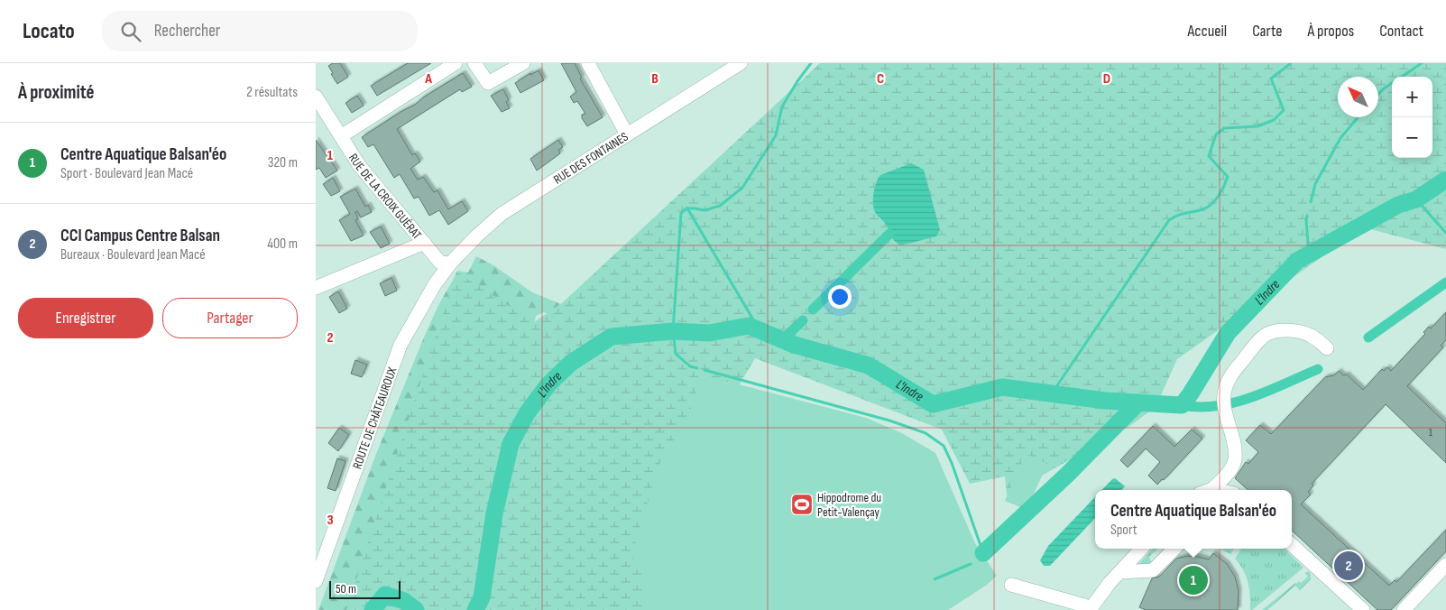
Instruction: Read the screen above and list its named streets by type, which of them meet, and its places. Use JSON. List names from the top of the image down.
{
  "streets": {
    "street": ["RUE DES FONTAINES", "RUE DE LA CROIX GUÉRAT", "ROUTE DE CHÂTEAUROUX"]
  },
  "crossings": [
    ["RUE DES FONTAINES", "RUE DE LA CROIX GUÉRAT"],
    ["RUE DES FONTAINES", "ROUTE DE CHÂTEAUROUX"],
    ["RUE DE LA CROIX GUÉRAT", "ROUTE DE CHÂTEAUROUX"]
  ],
  "water": ["L'Indre"],
  "places": {
    "sports": ["Hippodrome du Petit-Valençay"]
  },
  "house_numbers": ["1"],
  "scale_bar": "50 m",
  "north": "top left",
  "page": {
    "header": "Locato",
    "search": "Rechercher",
    "nav": [
      "Accueil",
      "Carte",
      "À propos",
      "Contact"
    ],
    "heading": ["À proximité", "2 résultats"],
    "map_buttons": ["+", "−"],
    "list": [
      {
        "mark": "1",
        "name": "Centre Aquatique Balsan'éo",
        "note": "Sport · Boulevard Jean Macé",
        "value": "320 m"
      },
      {
        "mark": "2",
        "name": "CCI Campus Centre Balsan",
        "note": "Bureaux · Boulevard Jean Macé",
        "value": "400 m"
      }
    ],
    "buttons": ["Enregistrer", "Partager"],
    "popup": ["Centre Aquatique Balsan'éo", "Sport"],
    "pins": ["2", "1"],
    "scale": "50 m"
  },
  "grid": {
    "columns": [
      "A",
      "B",
      "C",
      "D"
    ],
    "rows": ["1", "2", "3"]
  }
}
